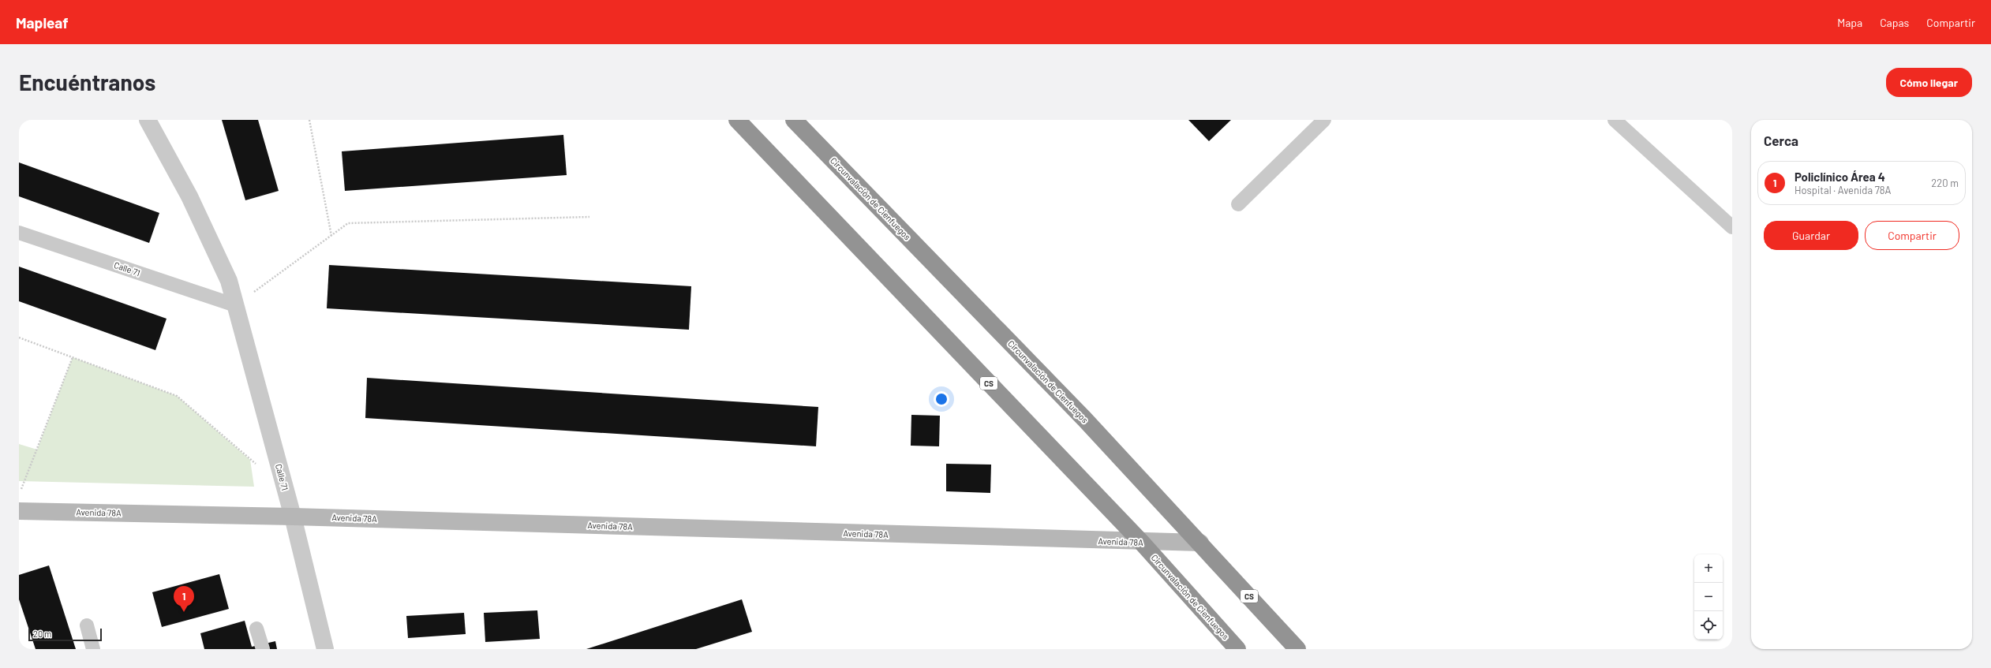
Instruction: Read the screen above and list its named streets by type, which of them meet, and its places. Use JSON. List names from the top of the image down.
{
  "streets": {
    "highway": ["Circunvalación de Cienfuegos", "CS"],
    "street": ["Calle 71", "Avenida 78A"]
  },
  "crossings": [
    ["Circunvalación de Cienfuegos", "Avenida 78A"],
    ["Calle 71", "Avenida 78A"]
  ],
  "scale_bar": "20 m",
  "page": {
    "header": "Mapleaf",
    "nav": ["Mapa", "Capas", "Compartir"],
    "buttons": [
      "Cómo llegar",
      ["Guardar", "Compartir"]
    ],
    "title": "Encuéntranos",
    "heading": "Cerca",
    "list": [
      {
        "mark": "1",
        "name": "Policlínico Área 4",
        "note": "Hospital · Avenida 78A",
        "value": "220 m"
      }
    ],
    "map_buttons": ["+", "−"],
    "pins": "1",
    "scale": "20 m"
  }
}
